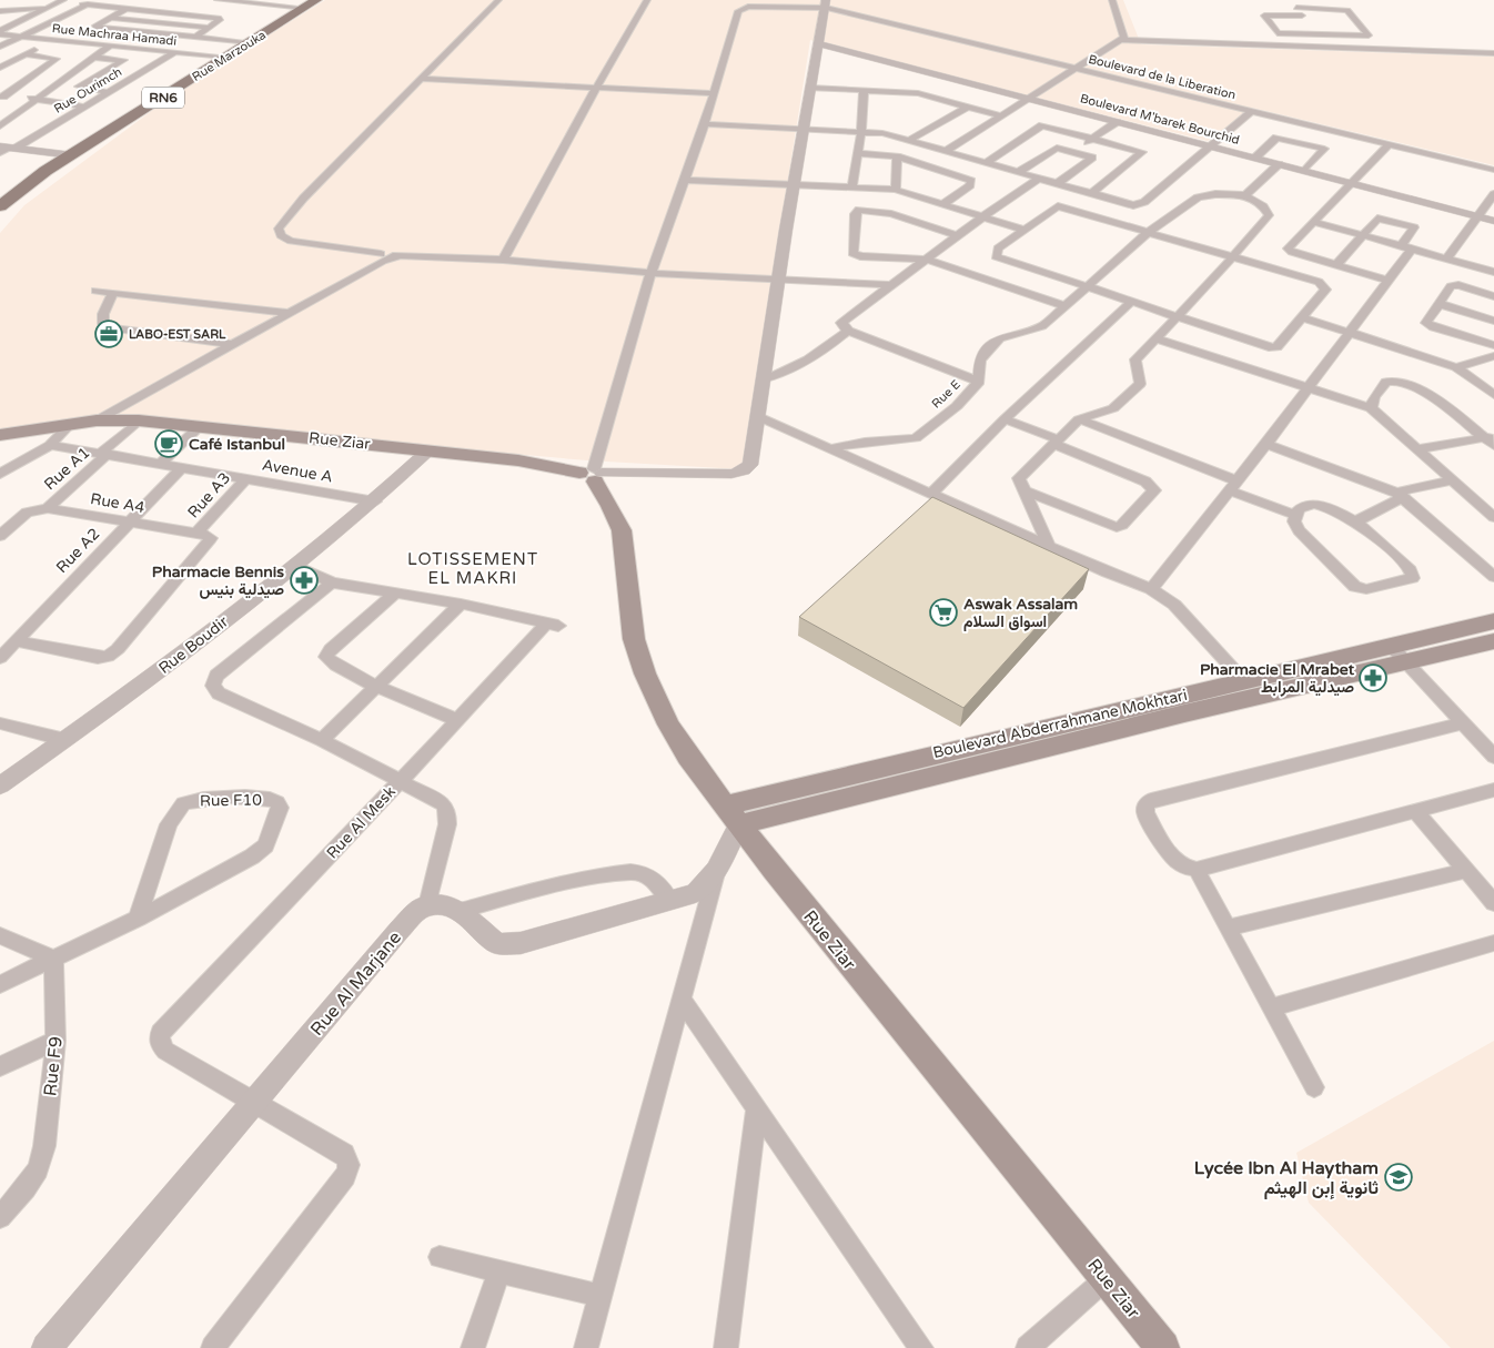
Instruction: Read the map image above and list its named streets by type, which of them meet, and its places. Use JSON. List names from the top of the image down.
{
  "streets": {
    "main road": [
      "Rue Marzouka",
      "RN6",
      "Rue Ziar",
      "Boulevard Abderrahmane Mokhtari"
    ],
    "street": [
      "Rue Machraa Hamadi",
      "Boulevard de la Liberation",
      "Rue Ourimch",
      "Boulevard M'barek Bourchid",
      "Rue E",
      "Rue A1",
      "Avenue A",
      "Rue A3",
      "Rue A4",
      "Rue A2",
      "Rue Boudir",
      "Rue F10",
      "Rue Al Mesk",
      "Rue Al Marjane",
      "Rue F9"
    ]
  },
  "crossings": [
    ["Rue Machraa Hamadi", "Rue Marzouka"],
    ["Rue Machraa Hamadi", "Rue Ourimch"],
    ["Rue Ziar", "Rue A1"],
    ["Rue Ziar", "Rue Boudir"],
    ["Rue Ziar", "Boulevard Abderrahmane Mokhtari"],
    ["Rue A1", "Avenue A"],
    ["Rue A1", "Rue A4"],
    ["Avenue A", "Rue A3"],
    ["Avenue A", "Rue A2"],
    ["Avenue A", "Rue Boudir"],
    ["Rue A3", "Rue A4"],
    ["Rue A4", "Rue A2"],
    ["Rue F10", "Rue F9"],
    ["Rue Al Mesk", "Rue Al Marjane"]
  ],
  "districts": ["LOTISSEMENT EL MAKRI"],
  "places": {
    "office": ["LABO-EST SARL"],
    "cafe": ["Café Istanbul"],
    "pharmacy": ["Pharmacie Bennis صيدلية بنيس", "Pharmacie El Mrabet صيدلية المرابط"],
    "supermarket": ["Aswak Assalam اسواق السلام"],
    "school or university": ["Lycée Ibn Al Haytham ثانوية إبن الهيثم"]
  }
}
